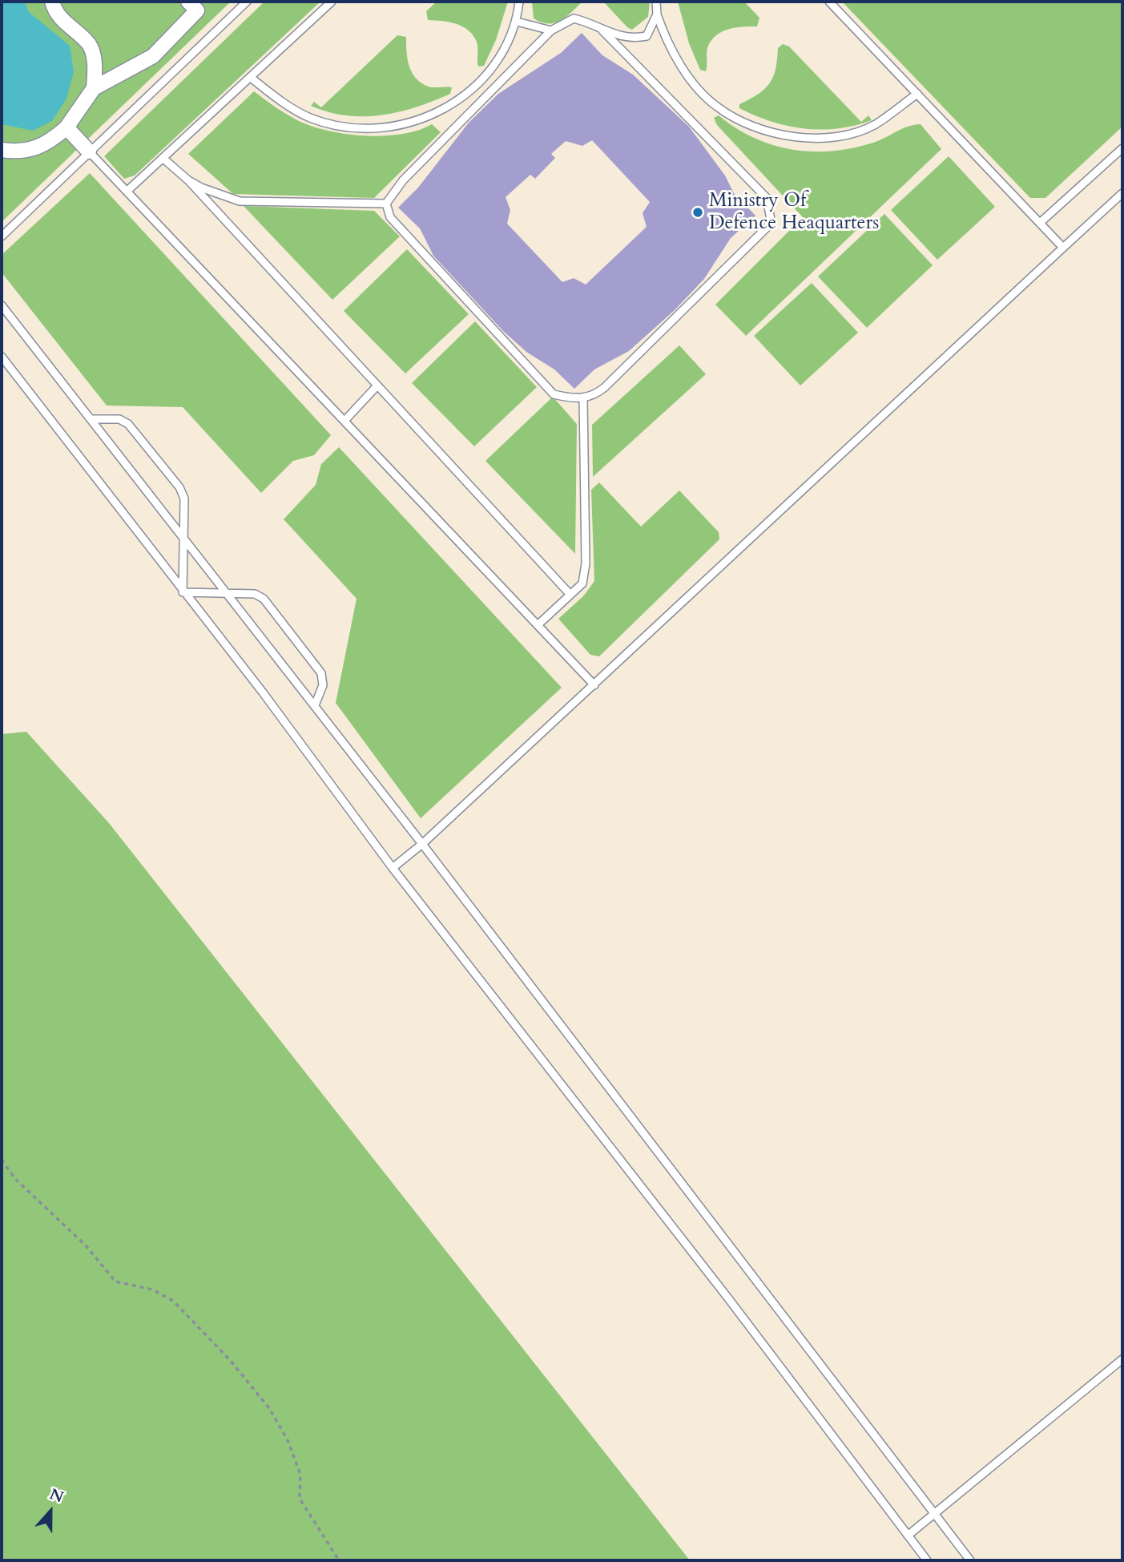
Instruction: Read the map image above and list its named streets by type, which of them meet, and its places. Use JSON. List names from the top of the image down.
{
  "places": ["Ministry Of Defence Heaquarters"],
  "north": "top"
}
